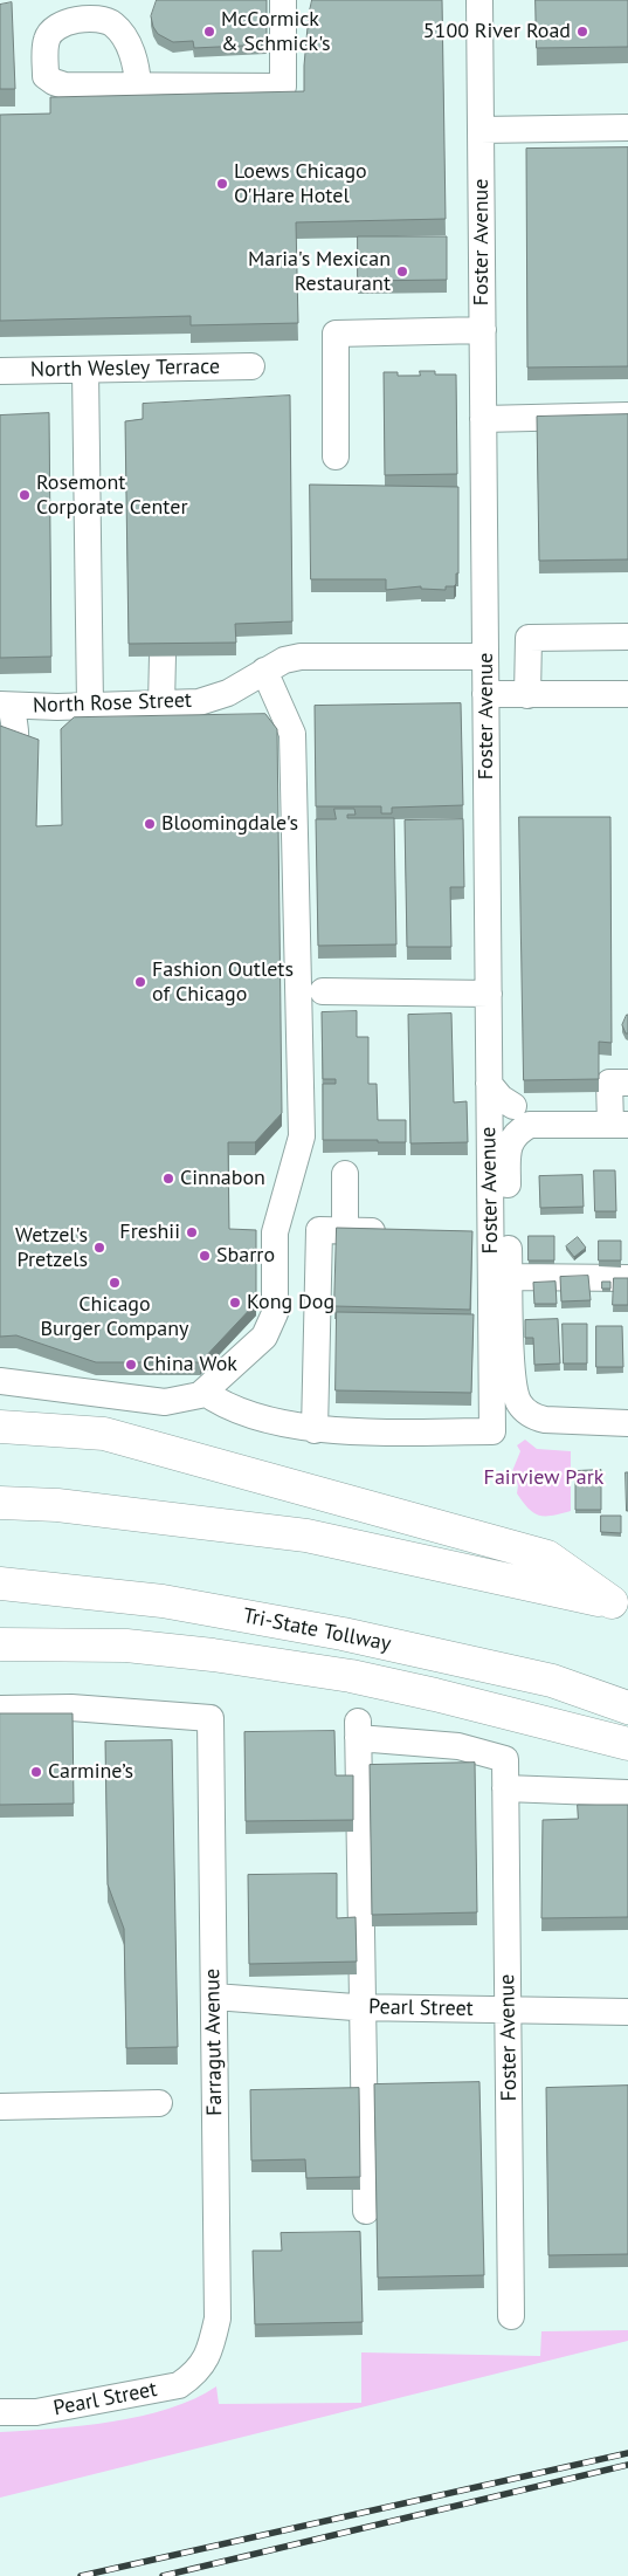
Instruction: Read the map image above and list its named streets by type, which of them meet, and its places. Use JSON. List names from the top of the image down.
{
  "streets": {
    "highway": ["Tri-State Tollway"],
    "street": [
      "Foster Avenue",
      "North Wesley Terrace",
      "North Rose Street",
      "Pearl Street",
      "Farragut Avenue"
    ]
  },
  "crossings": [
    ["Foster Avenue", "North Rose Street"],
    ["Foster Avenue", "Pearl Street"],
    ["Pearl Street", "Farragut Avenue"]
  ],
  "parks": ["Fairview Park"],
  "places": [
    "McCormick & Schmick's",
    "5100 River Road",
    "Loews Chicago O'Hare Hotel",
    "Maria's Mexican Restaurant",
    "Rosemont Corporate Center",
    "Bloomingdale's",
    "Fashion Outlets of Chicago",
    "Cinnabon",
    "Freshii",
    "Wetzel's Pretzels",
    "Sbarro",
    "Chicago Burger Company",
    "Kong Dog",
    "China Wok",
    "Carmine’s"
  ]
}
